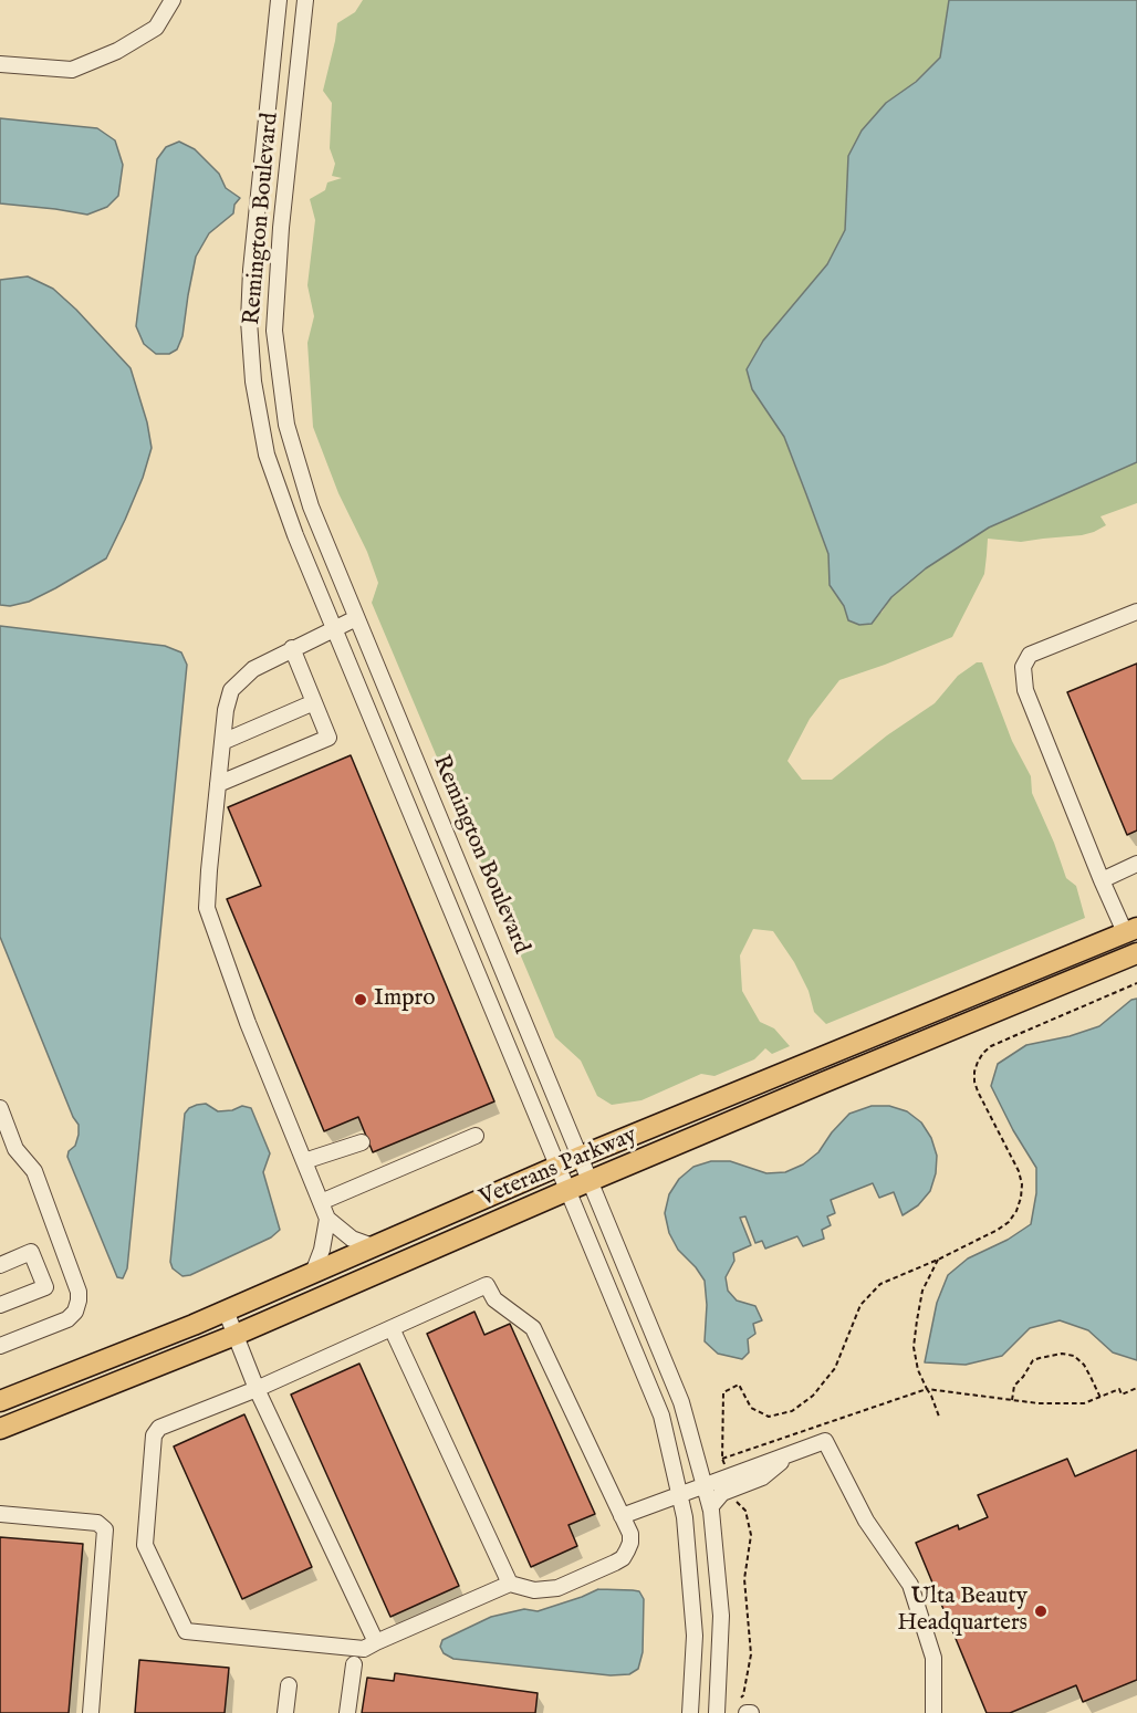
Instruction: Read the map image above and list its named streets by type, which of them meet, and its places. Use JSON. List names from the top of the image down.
{
  "streets": {
    "main road": ["Veterans Parkway"],
    "street": ["Remington Boulevard"]
  },
  "crossings": [
    ["Remington Boulevard", "Veterans Parkway"]
  ],
  "places": ["Impro", "Ulta Beauty Headquarters"]
}
